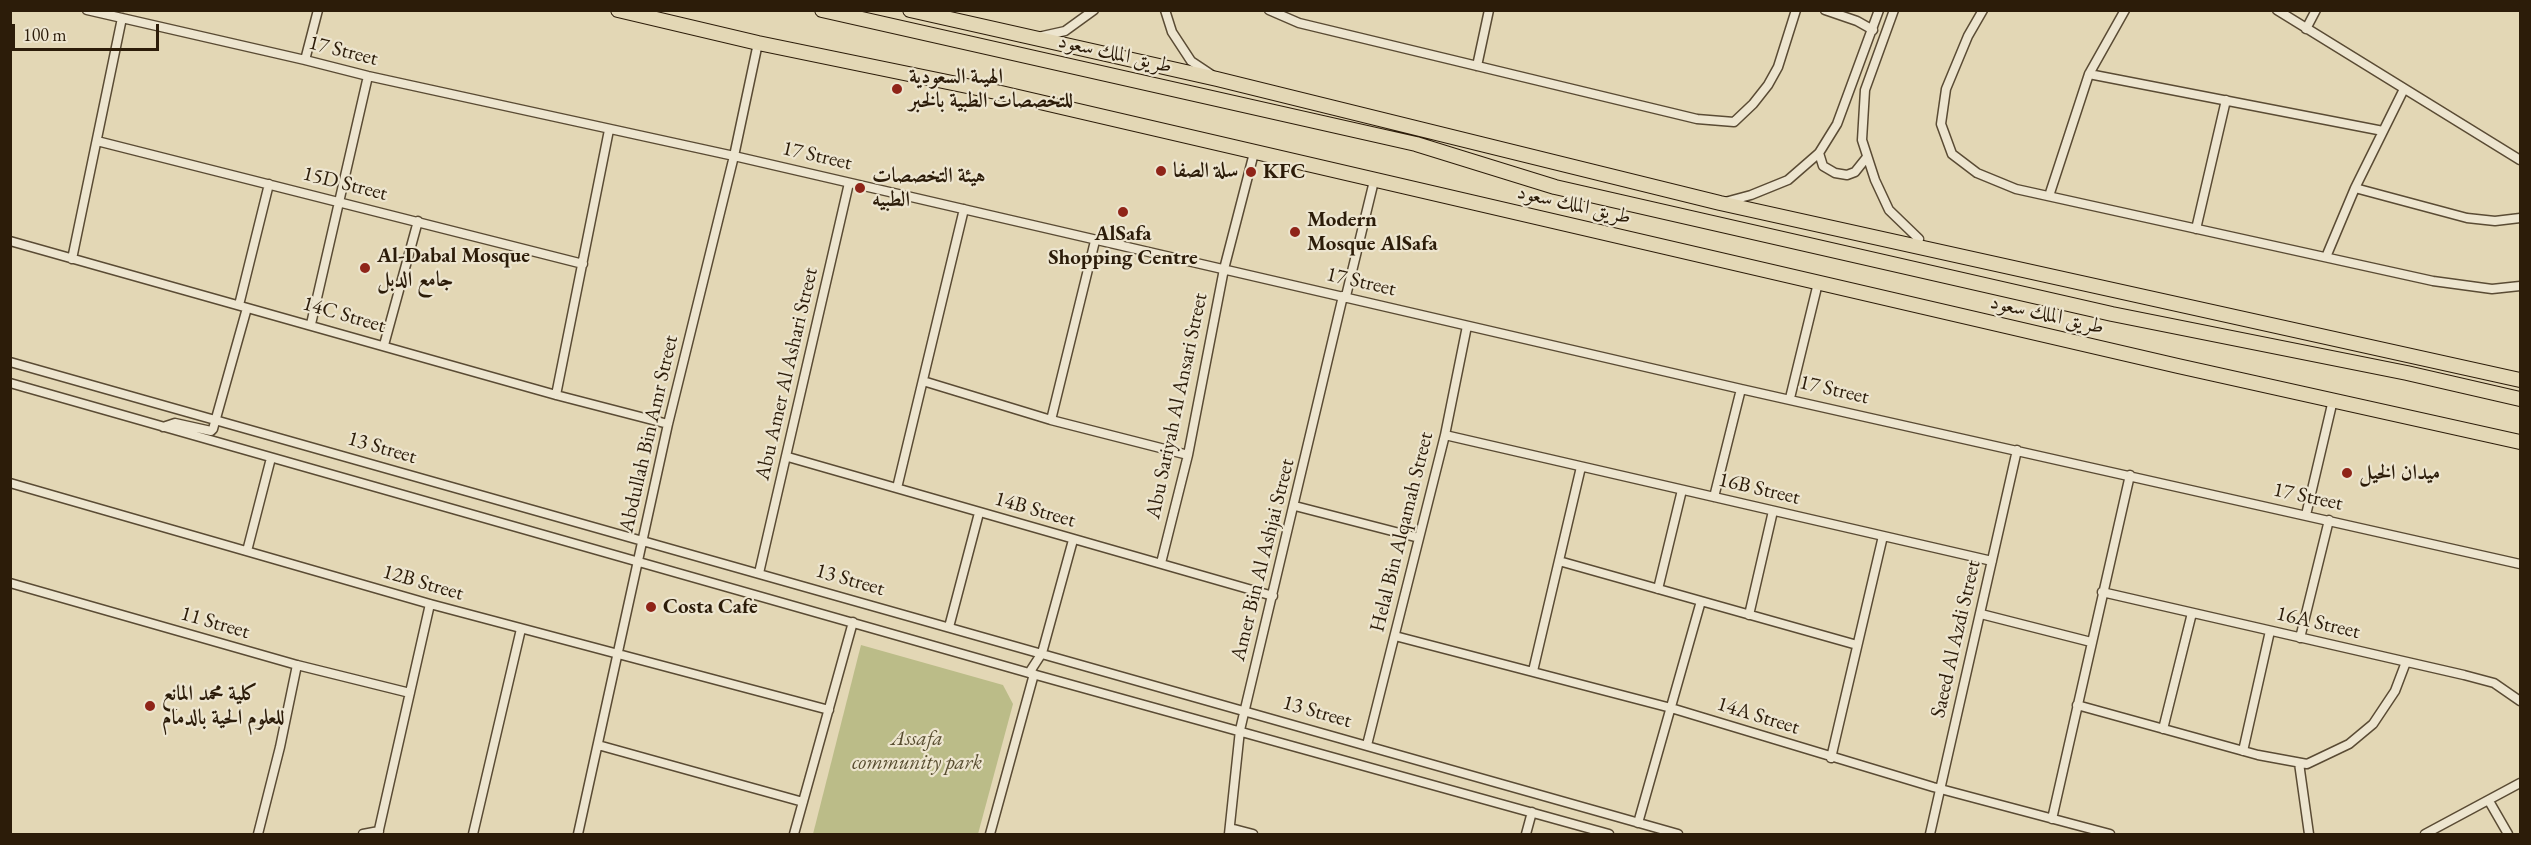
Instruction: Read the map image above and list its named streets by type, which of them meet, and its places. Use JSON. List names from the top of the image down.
{
  "streets": {
    "main road": ["طريق الملك سعود"],
    "street": [
      "17 Street",
      "15D Street",
      "14C Street",
      "Abu Amer Al Ashari Street",
      "Abu Sariyah Al Ansari Street",
      "Abdullah Bin Amr Street",
      "13 Street",
      "16B Street",
      "14B Street",
      "Helal Bin Alqamah Street",
      "Amer Bin Al Ashjai Street",
      "12B Street",
      "11 Street",
      "16A Street",
      "Saeed Al Azdi Street",
      "14A Street"
    ]
  },
  "crossings": [
    ["17 Street", "Abu Amer Al Ashari Street"],
    ["17 Street", "Abu Sariyah Al Ansari Street"],
    ["17 Street", "Abdullah Bin Amr Street"],
    ["17 Street", "Helal Bin Alqamah Street"],
    ["17 Street", "Amer Bin Al Ashjai Street"],
    ["17 Street", "Saeed Al Azdi Street"],
    ["طريق الملك سعود", "Abu Sariyah Al Ansari Street"],
    ["طريق الملك سعود", "Abdullah Bin Amr Street"],
    ["طريق الملك سعود", "Amer Bin Al Ashjai Street"],
    ["14C Street", "Abdullah Bin Amr Street"],
    ["Abu Amer Al Ashari Street", "13 Street"],
    ["Abu Amer Al Ashari Street", "14B Street"],
    ["Abu Sariyah Al Ansari Street", "14B Street"],
    ["Abdullah Bin Amr Street", "13 Street"],
    ["Abdullah Bin Amr Street", "12B Street"],
    ["13 Street", "Helal Bin Alqamah Street"],
    ["13 Street", "Amer Bin Al Ashjai Street"],
    ["16B Street", "Helal Bin Alqamah Street"],
    ["16B Street", "Saeed Al Azdi Street"],
    ["14B Street", "Amer Bin Al Ashjai Street"],
    ["Helal Bin Alqamah Street", "14A Street"],
    ["Saeed Al Azdi Street", "14A Street"]
  ],
  "parks": ["Assafa community park"],
  "places": [
    "الهيىة السعودية للتخصصات الطبية بالخبر",
    "سلة الصفا",
    "KFC",
    "هيئة التخصصات الطبيه",
    "AlSafa Shopping Centre",
    "Modern Mosque AlSafa",
    "Al-Dabal Mosque جامع الدبل",
    "ميدان الخيل",
    "Costa Cafe",
    "كلية محمد المانع للعلوم الحية بالدمام"
  ],
  "scale_bar": "100 m"
}
